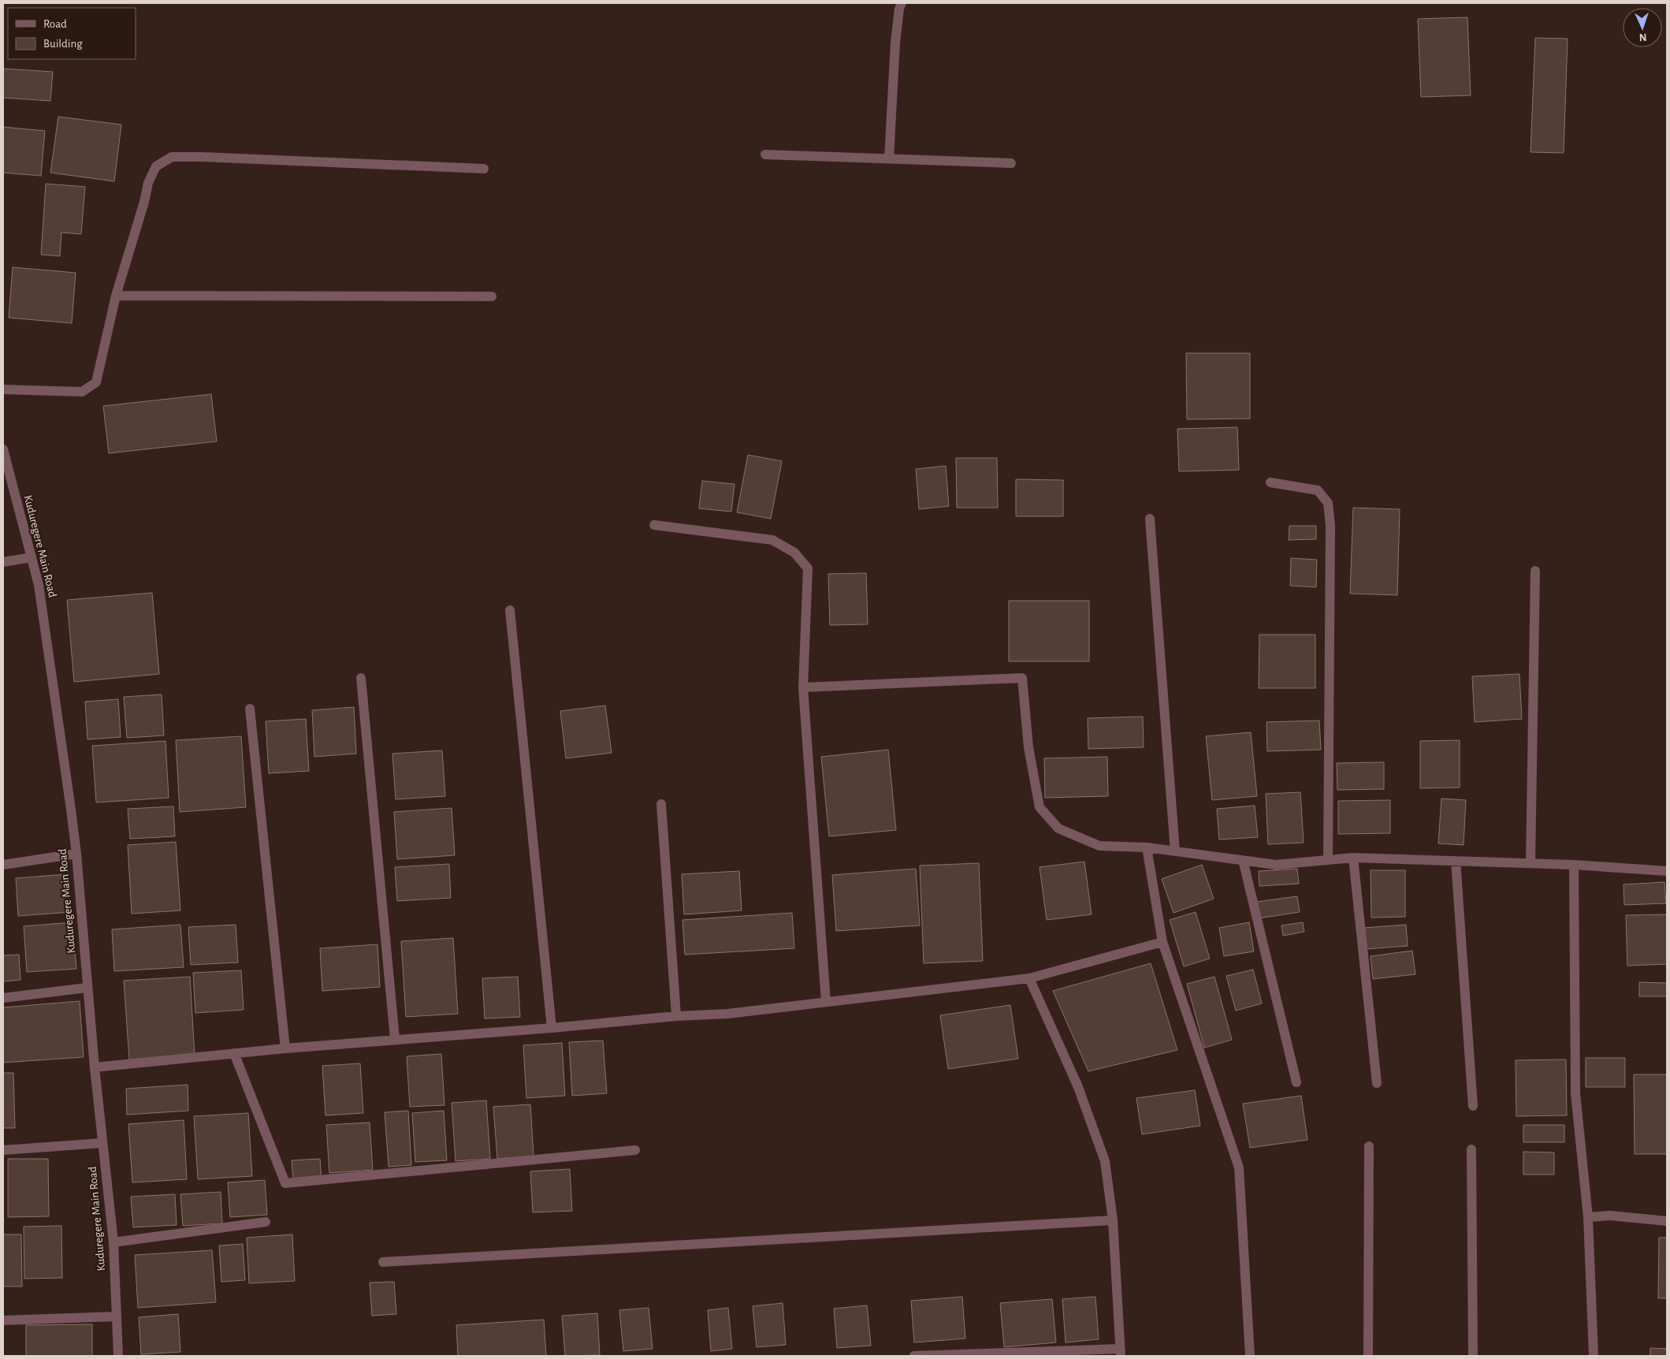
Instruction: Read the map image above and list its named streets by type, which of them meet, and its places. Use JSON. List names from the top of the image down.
{
  "streets": {
    "street": ["Kuduregere Main Road"]
  },
  "legend": ["Road", "Building"],
  "north": "bottom"
}
